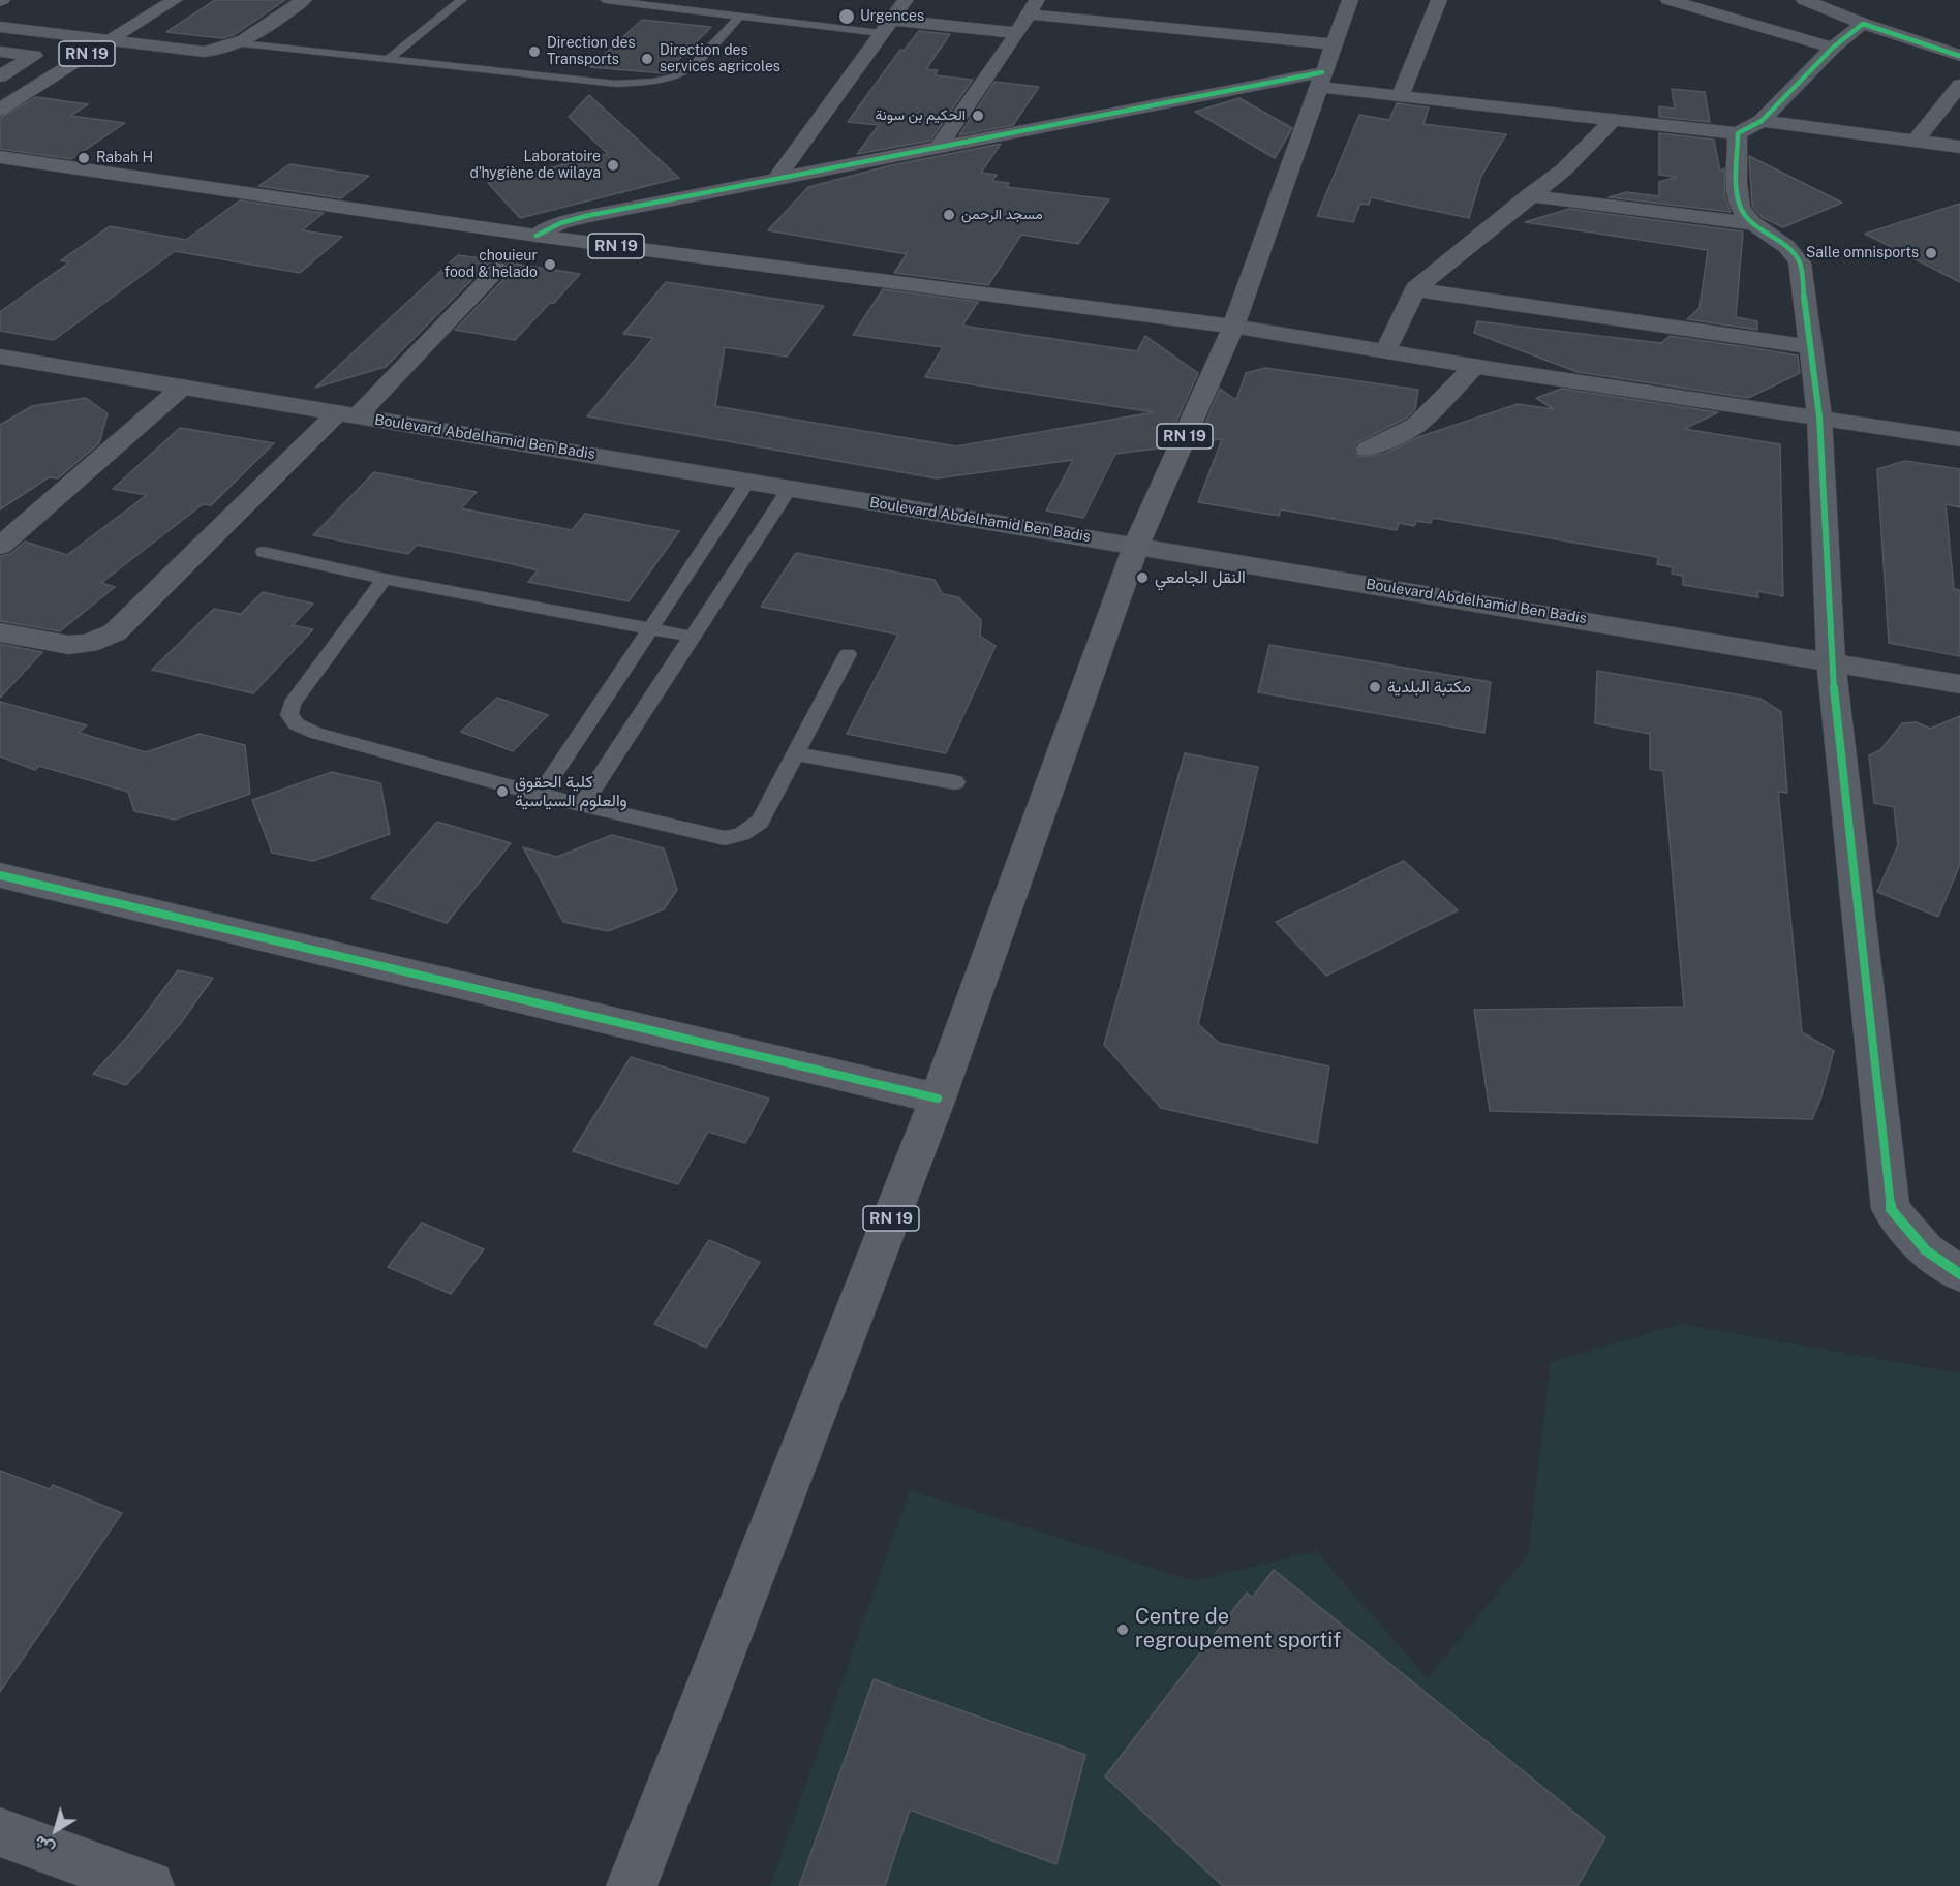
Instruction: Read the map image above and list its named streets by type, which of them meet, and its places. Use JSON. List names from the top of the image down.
{
  "streets": {
    "main road": ["RN 19", "Boulevard Abdelhamid Ben Badis"]
  },
  "crossings": [
    ["RN 19", "Boulevard Abdelhamid Ben Badis"]
  ],
  "places": [
    "Urgences",
    "Direction des Transports",
    "Direction des services agricoles",
    "الحكيم بن سونة",
    "Rabah H",
    "Laboratoire d'hygiène de wilaya",
    "مسجد الرحمن",
    "Salle omnisports",
    "chouieur food & helado",
    "النقل الجامعي",
    "مكتبة البلدية",
    "كلية الحقوق والعلوم السياسية",
    "Centre de regroupement sportif"
  ],
  "north": "bottom left"
}
